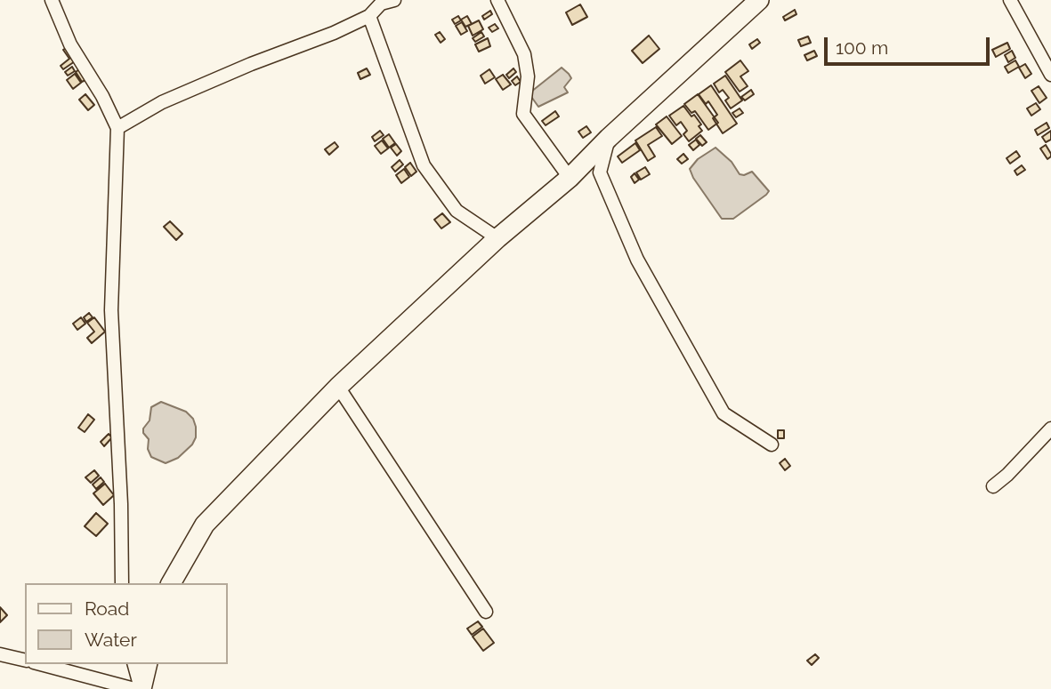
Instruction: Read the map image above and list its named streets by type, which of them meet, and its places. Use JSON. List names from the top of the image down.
{
  "legend": ["Road", "Water"],
  "scale_bar": "100 m"
}
